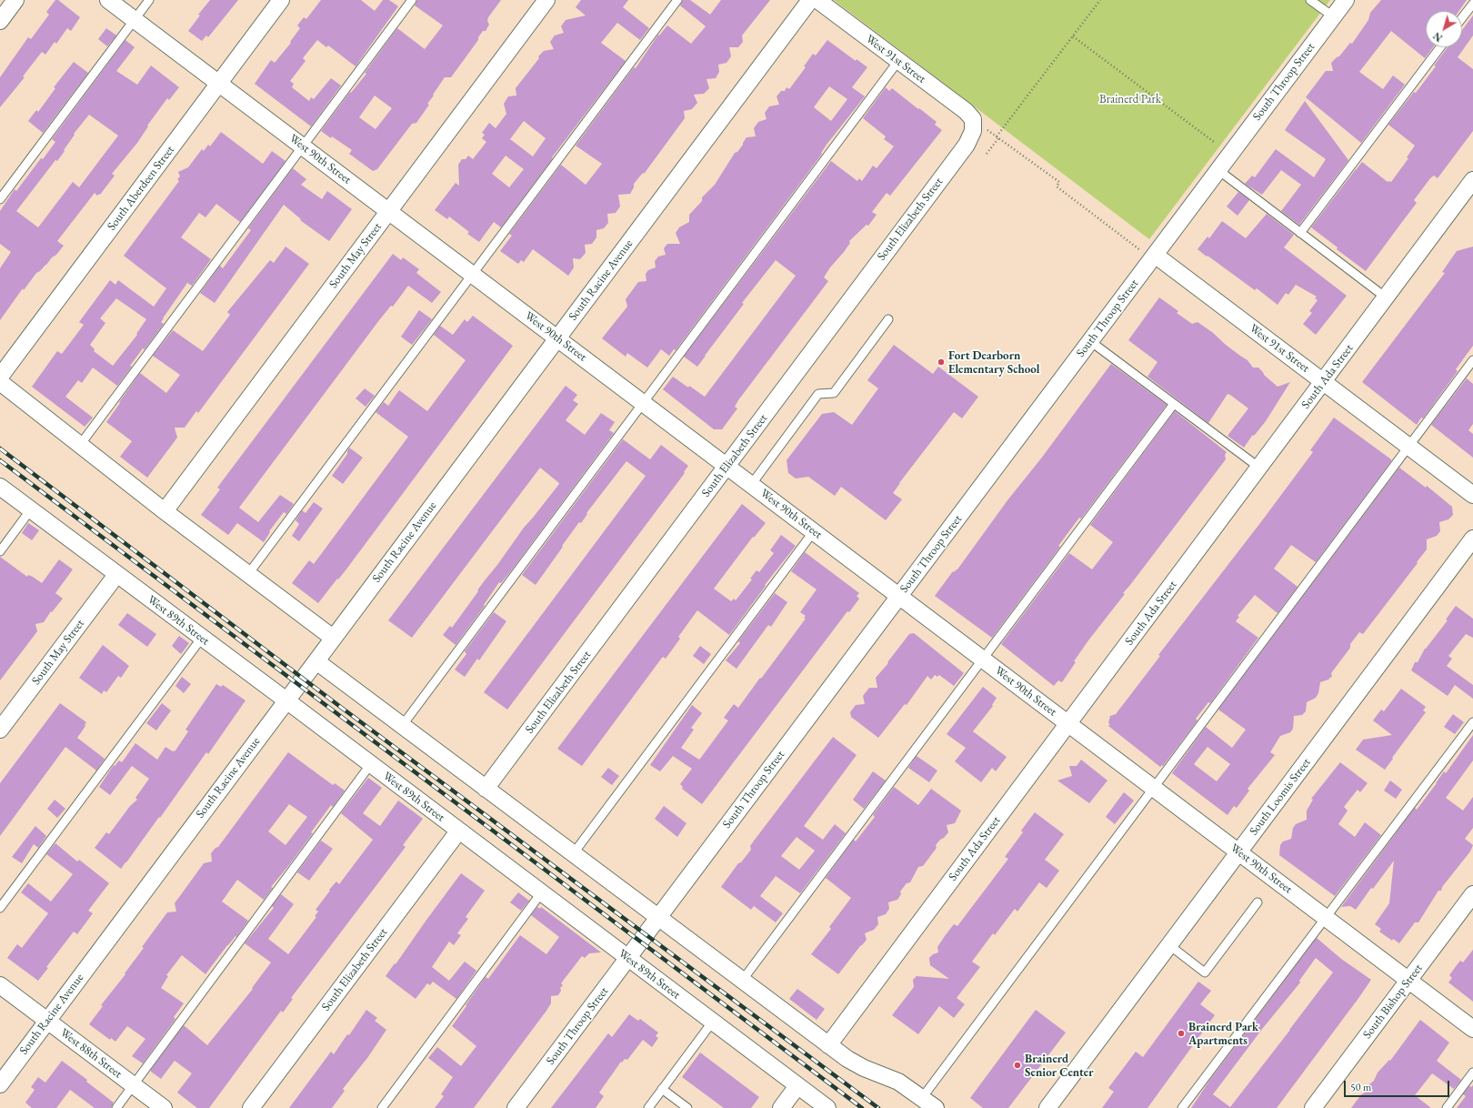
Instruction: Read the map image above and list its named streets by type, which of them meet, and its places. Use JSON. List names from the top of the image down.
{
  "streets": {
    "street": [
      "West 91st Street",
      "South Throop Street",
      "West 90th Street",
      "South Aberdeen Street",
      "South Elizabeth Street",
      "South May Street",
      "South Racine Avenue",
      "South Ada Street",
      "West 89th Street",
      "South Loomis Street",
      "South Bishop Street",
      "West 88th Street"
    ]
  },
  "crossings": [
    ["West 91st Street", "South Throop Street"],
    ["West 91st Street", "South Elizabeth Street"],
    ["West 91st Street", "South Ada Street"],
    ["South Throop Street", "West 90th Street"],
    ["South Throop Street", "West 89th Street"],
    ["West 90th Street", "South Aberdeen Street"],
    ["West 90th Street", "South Elizabeth Street"],
    ["West 90th Street", "South May Street"],
    ["West 90th Street", "South Racine Avenue"],
    ["West 90th Street", "South Ada Street"],
    ["West 90th Street", "South Loomis Street"],
    ["West 90th Street", "South Bishop Street"],
    ["South Elizabeth Street", "West 89th Street"],
    ["South May Street", "West 89th Street"],
    ["South Racine Avenue", "West 89th Street"],
    ["South Racine Avenue", "West 88th Street"]
  ],
  "parks": ["Brainerd Park"],
  "places": ["Fort Dearborn Elementary School", "Brainerd Park Apartments", "Brainerd Senior Center"],
  "scale_bar": "50 m",
  "north": "bottom left"
}
